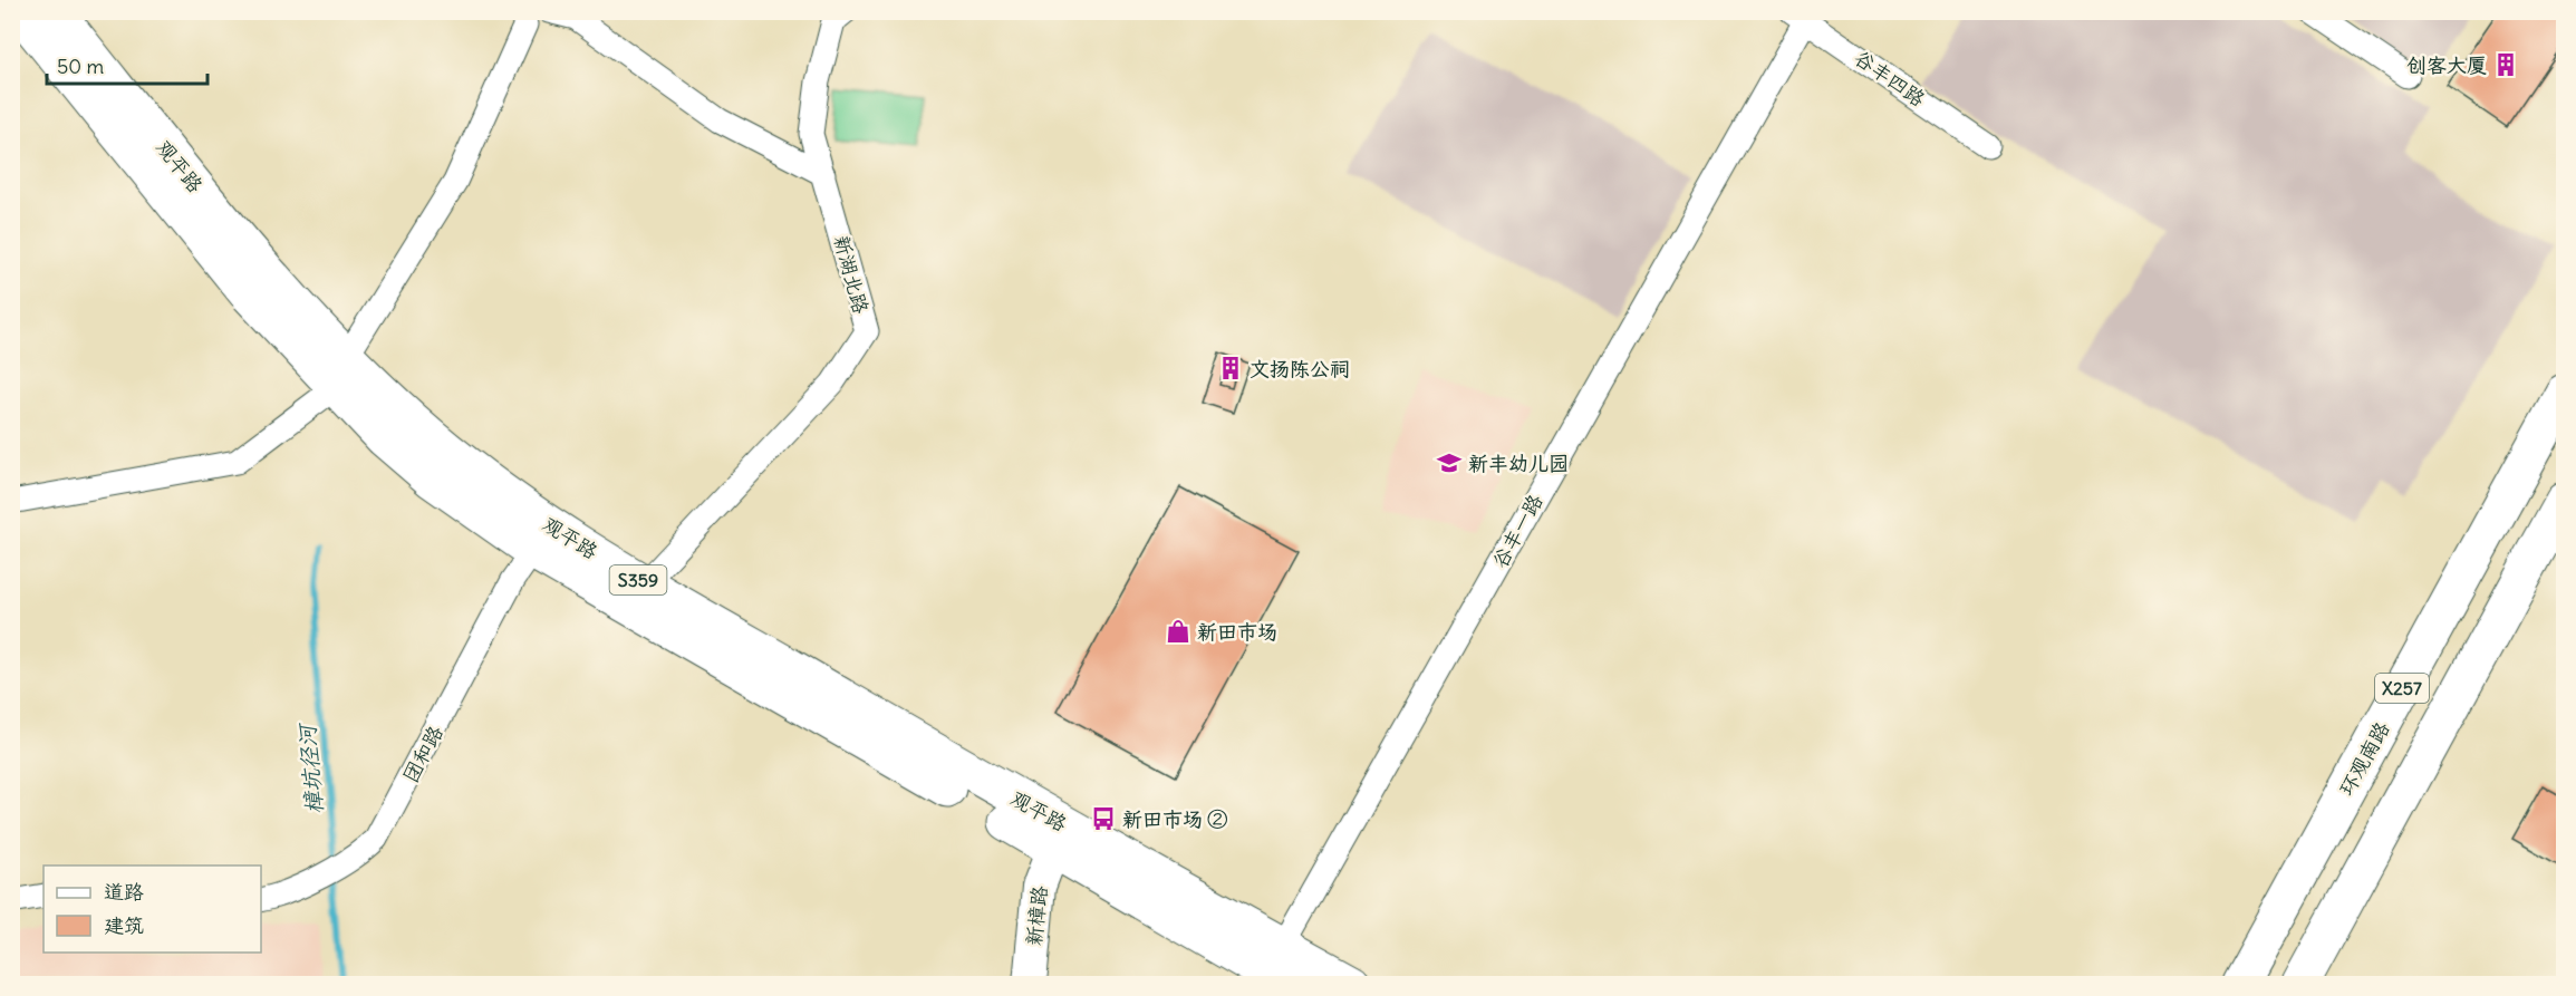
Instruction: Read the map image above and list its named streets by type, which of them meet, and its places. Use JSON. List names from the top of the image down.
{
  "streets": {
    "main road": [
      "观平路",
      "S359",
      "X257",
      "环观南路"
    ],
    "street": [
      "谷丰四路",
      "新湖北路",
      "谷丰一路",
      "团和路",
      "新樟路"
    ]
  },
  "crossings": [
    ["谷丰四路", "谷丰一路"],
    ["观平路", "新湖北路"],
    ["观平路", "谷丰一路"],
    ["观平路", "团和路"],
    ["观平路", "新樟路"]
  ],
  "water": ["樟坑径河"],
  "places": {
    "building": ["创客大厦", "文扬陈公祠"],
    "school or university": ["新丰幼儿园"],
    "shop": ["新田市场"],
    "bus stop": ["新田市场 ②"]
  },
  "legend": ["道路", "建筑"],
  "scale_bar": "50 m"
}
